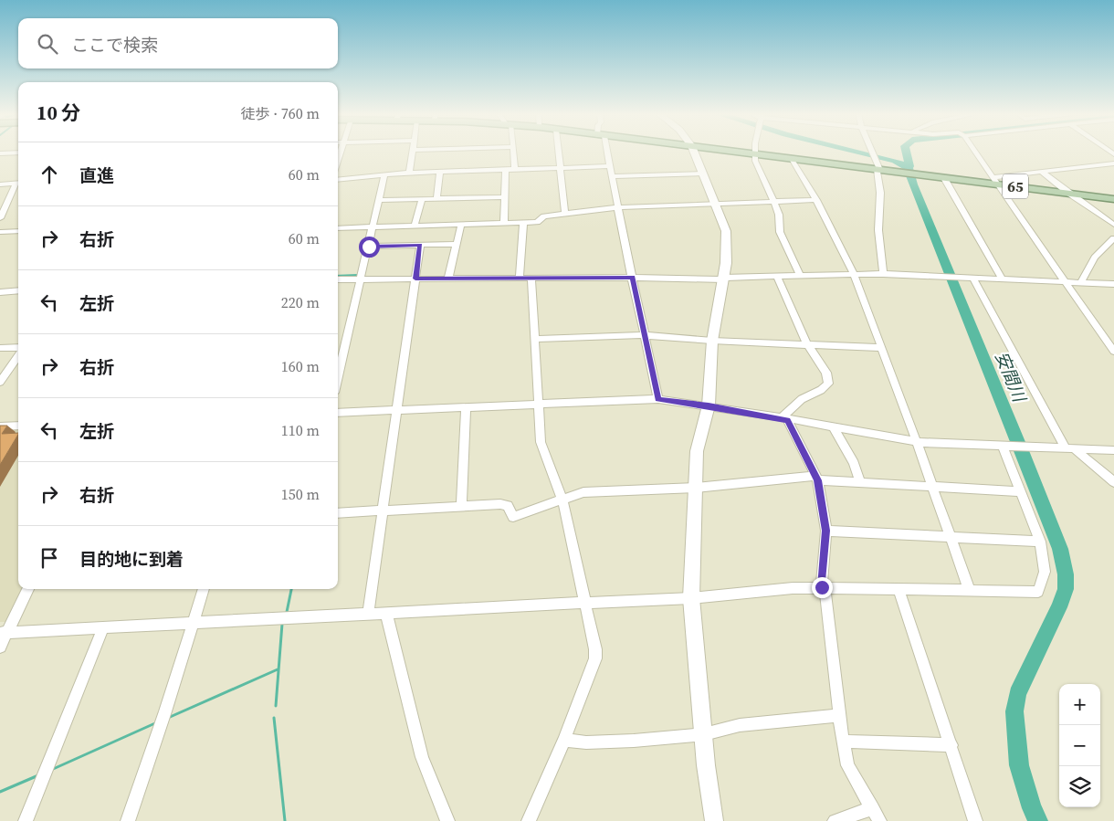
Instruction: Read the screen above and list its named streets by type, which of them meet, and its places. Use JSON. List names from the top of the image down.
{
  "streets": {
    "main road": ["65"]
  },
  "water": ["安間川"],
  "page": {
    "search": "ここで検索",
    "heading": ["10 分", "徒歩 · 760 m"],
    "list": [
      ["直進", "60 m"],
      ["右折", "60 m"],
      ["左折", "220 m"],
      ["右折", "160 m"],
      ["左折", "110 m"],
      ["右折", "150 m"],
      "目的地に到着"
    ],
    "map_buttons": ["+", "−"]
  }
}
